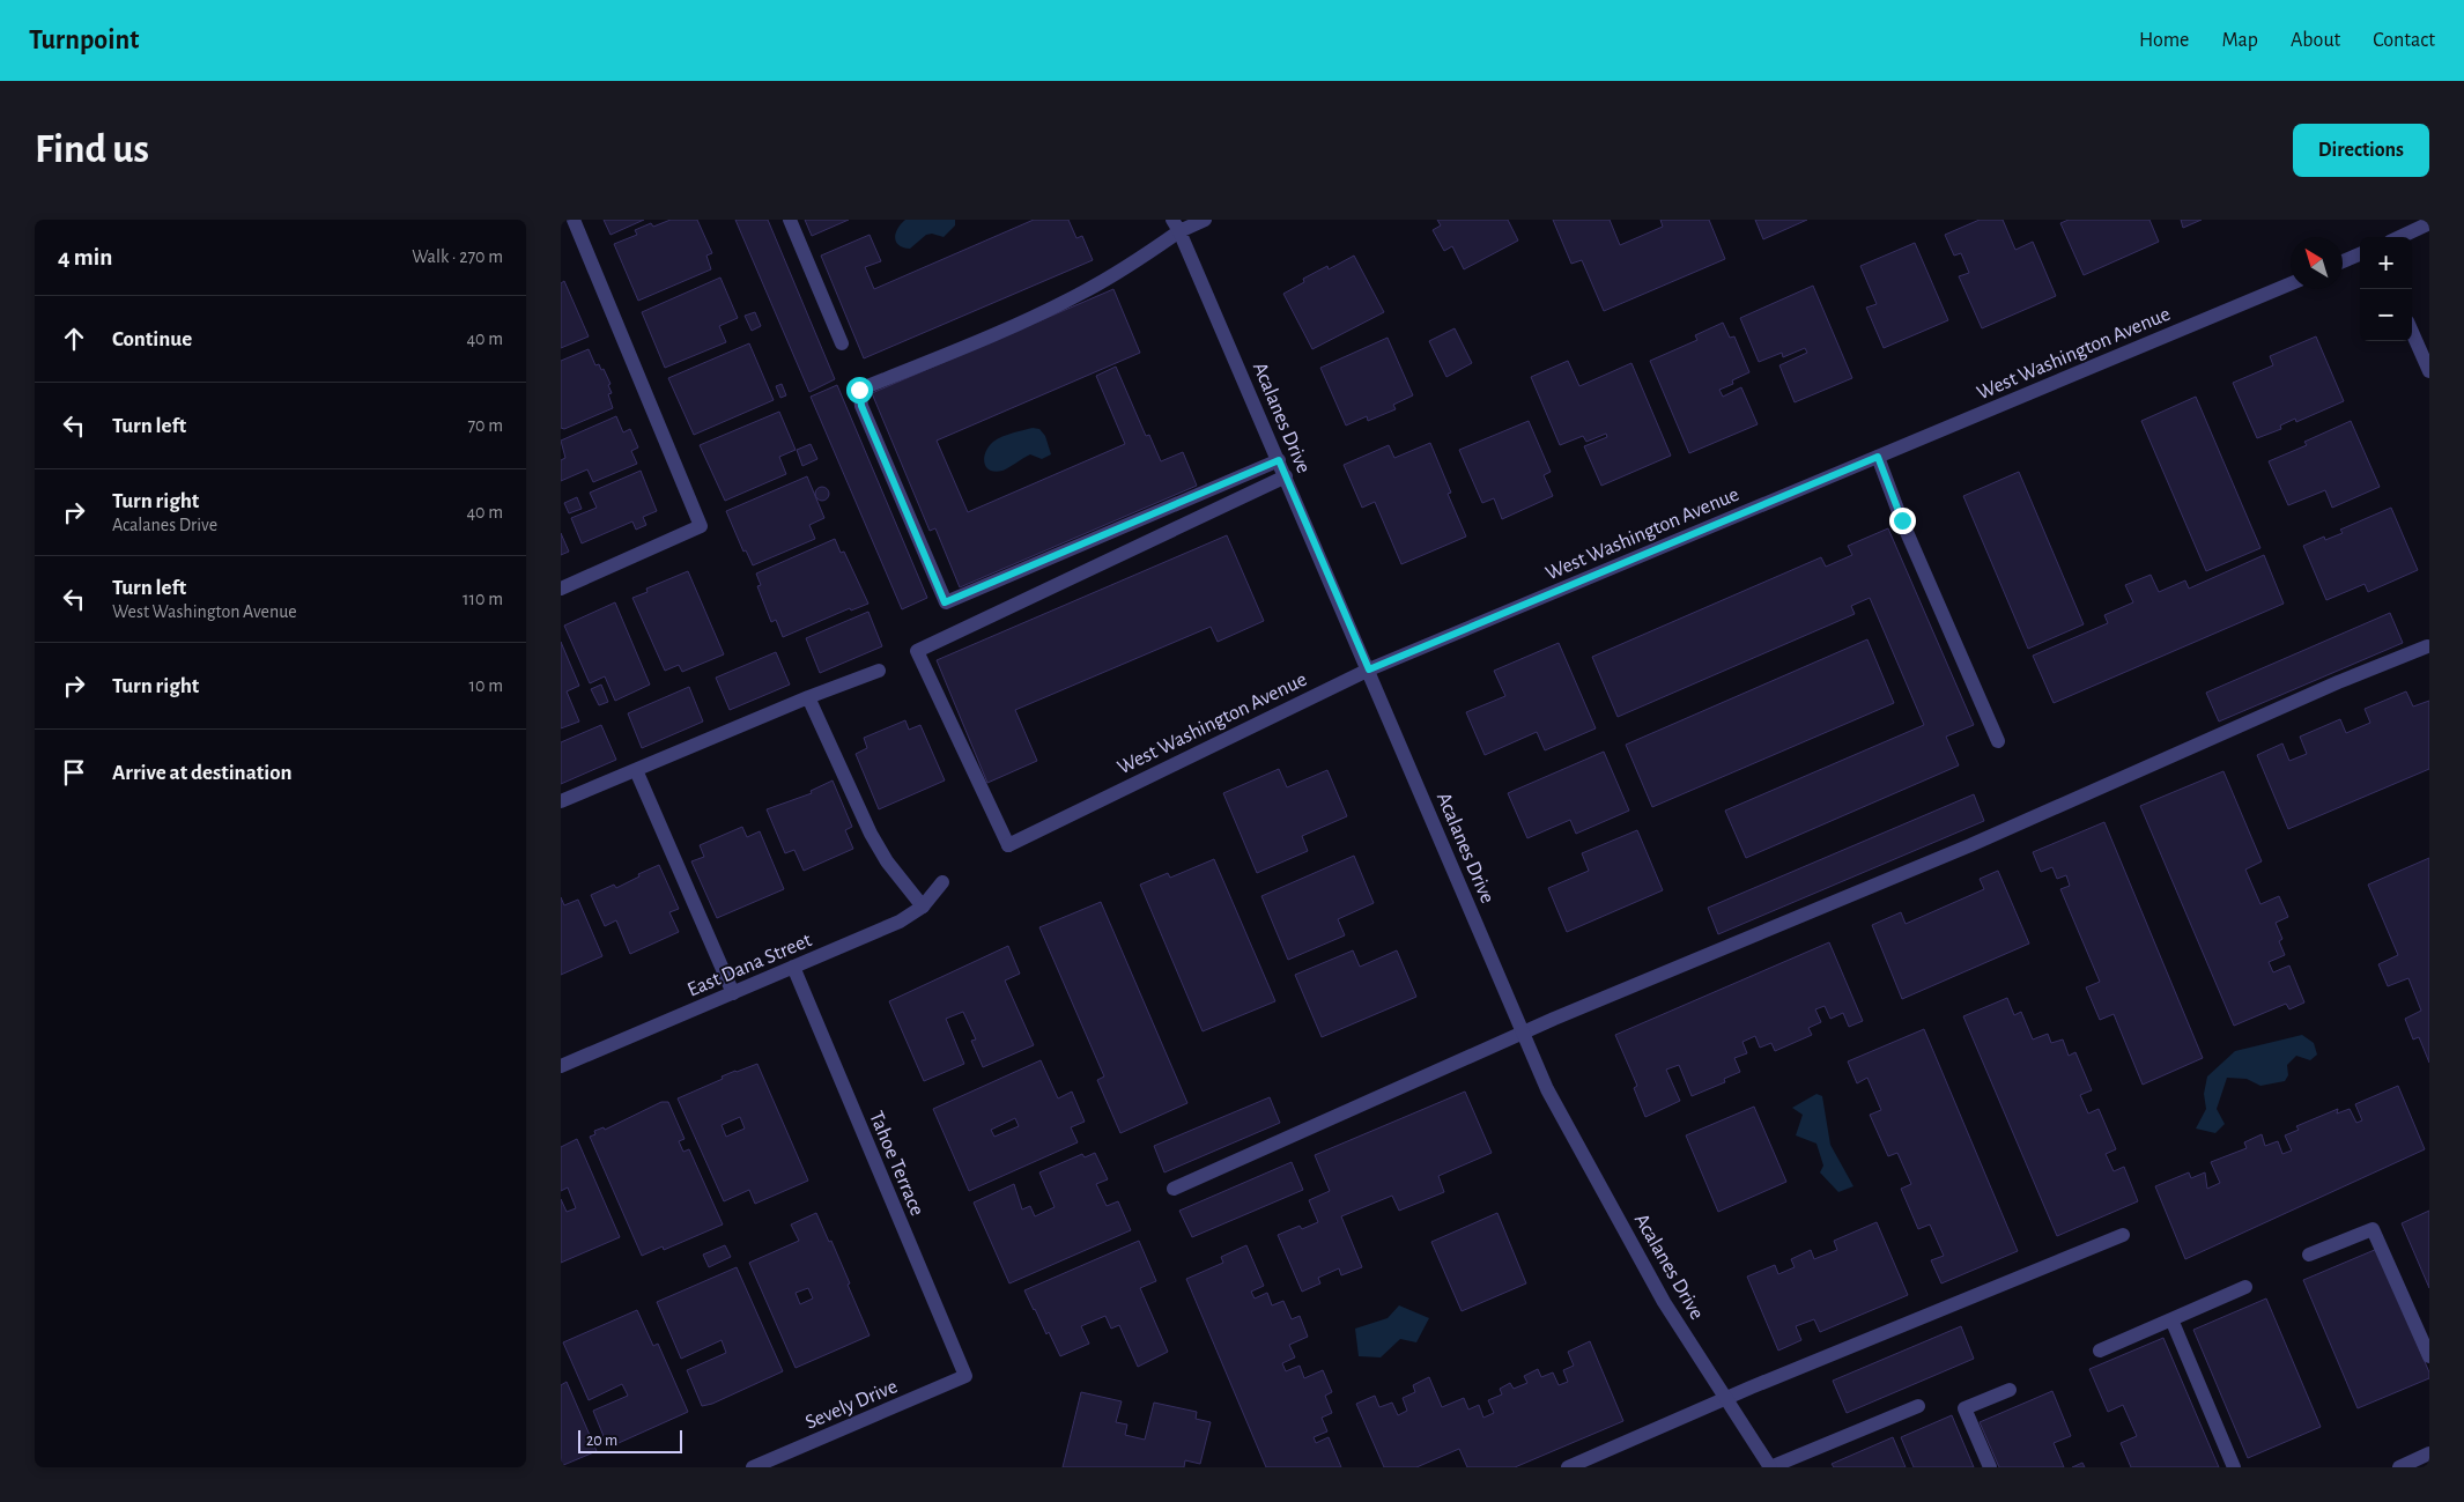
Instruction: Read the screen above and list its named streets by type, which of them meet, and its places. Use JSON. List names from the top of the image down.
{
  "streets": {
    "street": [
      "West Washington Avenue",
      "Acalanes Drive",
      "East Dana Street",
      "Tahoe Terrace",
      "Sevely Drive"
    ]
  },
  "crossings": [
    ["West Washington Avenue", "Acalanes Drive"],
    ["East Dana Street", "Tahoe Terrace"],
    ["Tahoe Terrace", "Sevely Drive"]
  ],
  "scale_bar": "20 m",
  "north": "top left",
  "page": {
    "header": "Turnpoint",
    "nav": [
      "Home",
      "Map",
      "About",
      "Contact"
    ],
    "buttons": "Directions",
    "title": "Find us",
    "heading": ["4 min", "Walk · 270 m"],
    "map_buttons": ["+", "−"],
    "list": [
      ["Continue", "40 m"],
      ["Turn left", "70 m"],
      ["Turn right", "Acalanes Drive", "40 m"],
      ["Turn left", "West Washington Avenue", "110 m"],
      ["Turn right", "10 m"],
      "Arrive at destination"
    ],
    "scale": "20 m"
  }
}
